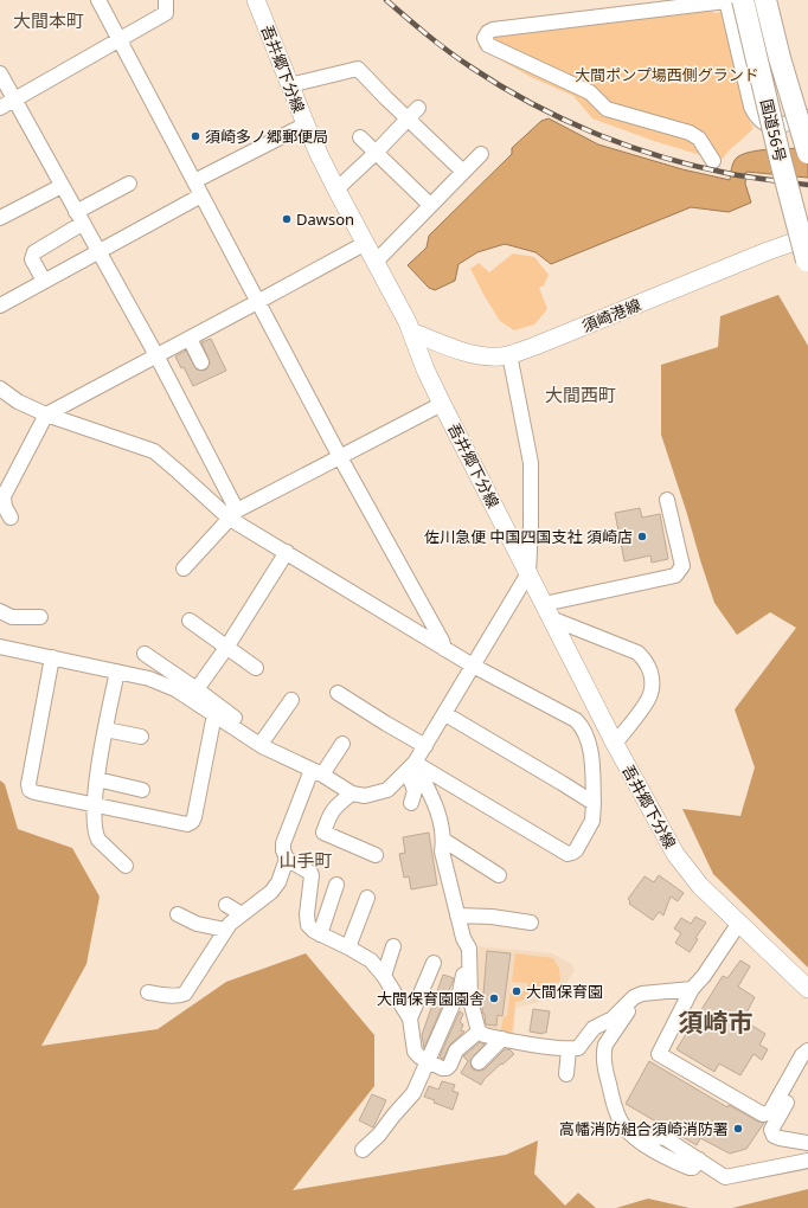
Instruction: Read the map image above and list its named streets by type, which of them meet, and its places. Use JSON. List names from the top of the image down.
{
  "streets": {
    "highway": ["国道56号"],
    "main road": ["吾井郷下分線", "須崎港線"]
  },
  "crossings": [
    ["吾井郷下分線", "須崎港線"]
  ],
  "districts": [
    "大間本町",
    "大間西町",
    "山手町",
    "須崎市"
  ],
  "parks": ["大間ポンプ場西側グランド"],
  "places": [
    "須崎多ノ郷郵便局",
    "Dawson",
    "佐川急便 中国四国支社 須崎店",
    "大間保育園",
    "大間保育園園舎",
    "高幡消防組合須崎消防署"
  ]
}
